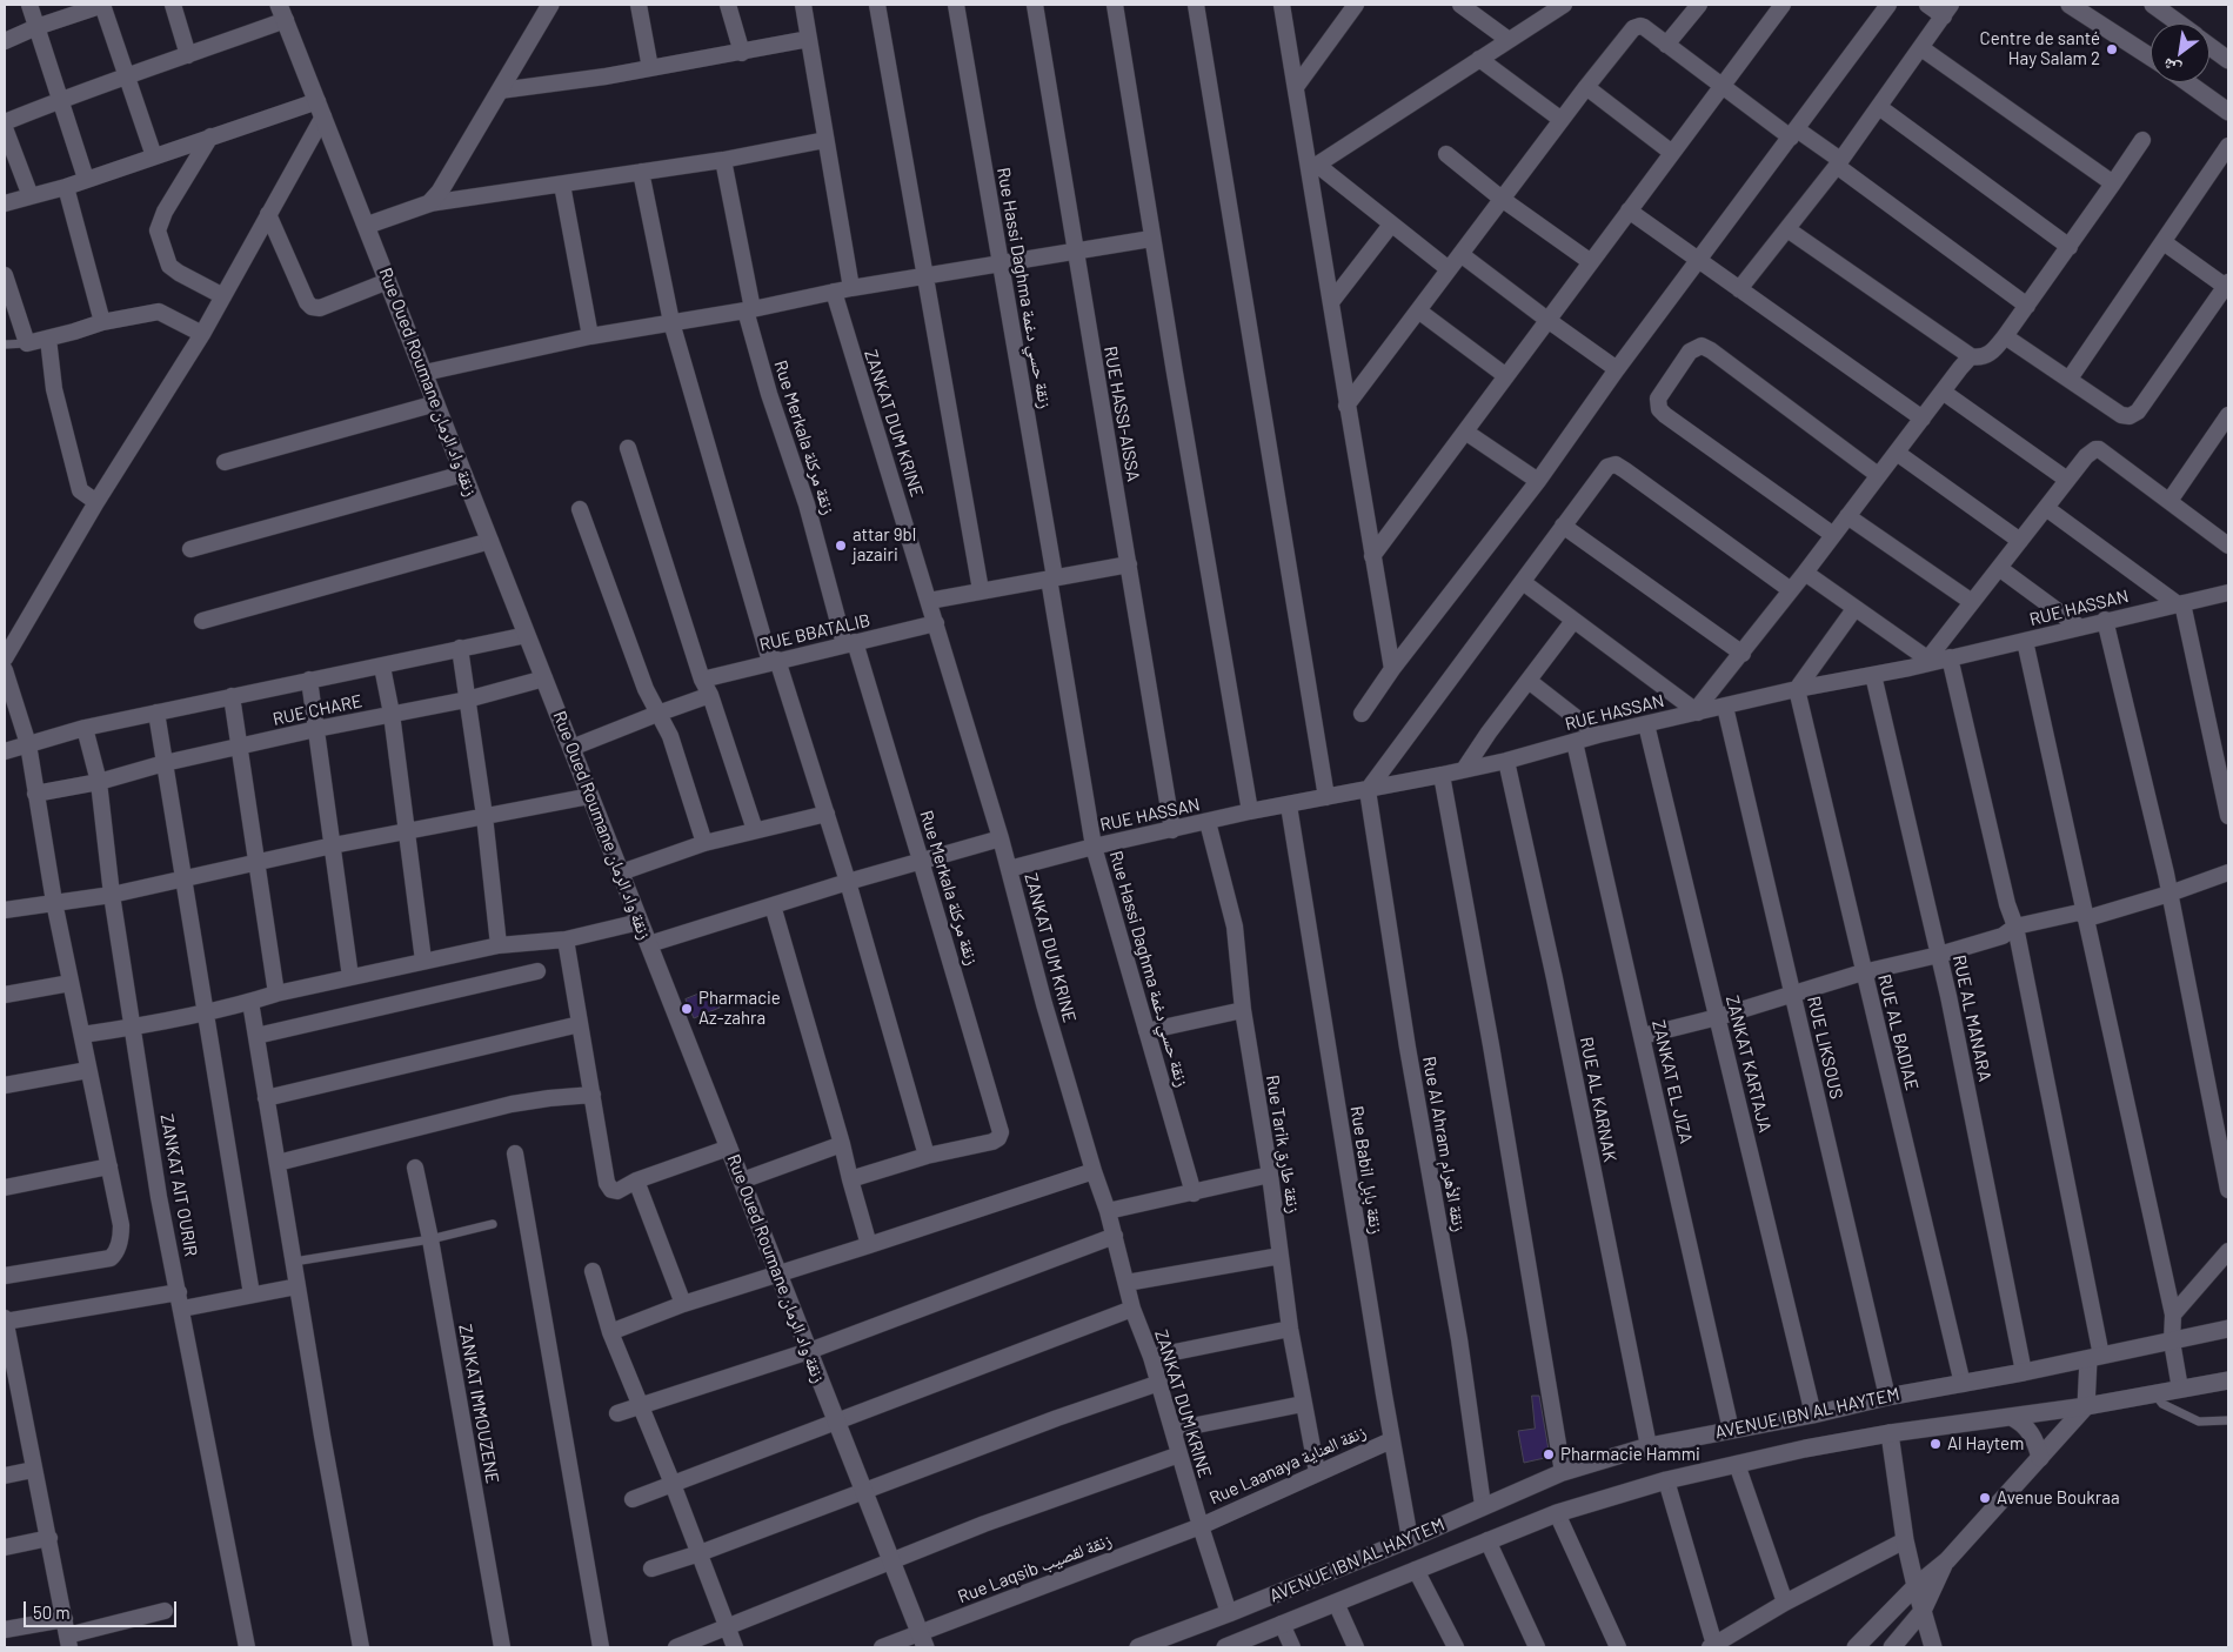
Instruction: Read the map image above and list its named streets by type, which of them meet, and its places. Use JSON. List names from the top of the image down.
{
  "streets": {
    "street": [
      "Rue Hassi Daghma زنقة حسي دغمة",
      "Rue Oued Roumane زنقة واد الرمان",
      "RUE HASSI-AISSA",
      "ZANKAT DUM KRINE",
      "Rue Merkala زنقة مركلة",
      "RUE HASSAN",
      "RUE BBATALIB",
      "RUE CHARE",
      "RUE AL MANARA",
      "RUE AL BADIAE",
      "RUE LIKSOUS",
      "ZANKAT KARTAJA",
      "ZANKAT EL JIZA",
      "RUE AL KARNAK",
      "Rue Tarik زنقة طارق",
      "Rue Al Ahram زنقة الأهرام",
      "Rue Babil زنقة بابل",
      "ZANKAT AIT OURIR",
      "ZANKAT IMMOUZENE",
      "AVENUE IBN AL HAYTEM",
      "Rue Laanaya زنقة العناية",
      "Rue Laqsib زنقة لقصيب"
    ]
  },
  "crossings": [
    ["Rue Hassi Daghma زنقة حسي دغمة", "RUE HASSAN"],
    ["Rue Oued Roumane زنقة واد الرمان", "RUE CHARE"],
    ["Rue Oued Roumane زنقة واد الرمان", "Rue Laqsib زنقة لقصيب"],
    ["RUE HASSI-AISSA", "RUE HASSAN"],
    ["ZANKAT DUM KRINE", "RUE HASSAN"],
    ["ZANKAT DUM KRINE", "RUE BBATALIB"],
    ["ZANKAT DUM KRINE", "AVENUE IBN AL HAYTEM"],
    ["ZANKAT DUM KRINE", "Rue Laanaya زنقة العناية"],
    ["ZANKAT DUM KRINE", "Rue Laqsib زنقة لقصيب"],
    ["Rue Merkala زنقة مركلة", "RUE BBATALIB"],
    ["RUE HASSAN", "RUE AL MANARA"],
    ["RUE HASSAN", "RUE AL BADIAE"],
    ["RUE HASSAN", "RUE LIKSOUS"],
    ["RUE HASSAN", "ZANKAT KARTAJA"],
    ["RUE HASSAN", "ZANKAT EL JIZA"],
    ["RUE HASSAN", "RUE AL KARNAK"],
    ["RUE HASSAN", "Rue Tarik زنقة طارق"],
    ["RUE HASSAN", "Rue Al Ahram زنقة الأهرام"],
    ["RUE HASSAN", "Rue Babil زنقة بابل"],
    ["RUE CHARE", "ZANKAT AIT OURIR"],
    ["RUE AL MANARA", "AVENUE IBN AL HAYTEM"],
    ["RUE AL BADIAE", "AVENUE IBN AL HAYTEM"],
    ["RUE LIKSOUS", "AVENUE IBN AL HAYTEM"],
    ["ZANKAT KARTAJA", "AVENUE IBN AL HAYTEM"],
    ["ZANKAT EL JIZA", "AVENUE IBN AL HAYTEM"],
    ["RUE AL KARNAK", "AVENUE IBN AL HAYTEM"],
    ["Rue Tarik زنقة طارق", "Rue Laanaya زنقة العناية"],
    ["Rue Al Ahram زنقة الأهرام", "AVENUE IBN AL HAYTEM"],
    ["Rue Babil زنقة بابل", "AVENUE IBN AL HAYTEM"],
    ["Rue Babil زنقة بابل", "Rue Laanaya زنقة العناية"],
    ["Rue Laanaya زنقة العناية", "Rue Laqsib زنقة لقصيب"]
  ],
  "places": [
    "Centre de santé Hay Salam 2",
    "attar 9bl jazairi",
    "Pharmacie Az-zahra",
    "Al Haytem",
    "Pharmacie Hammi",
    "Avenue Boukraa"
  ],
  "scale_bar": "50 m",
  "north": "bottom left"
}
